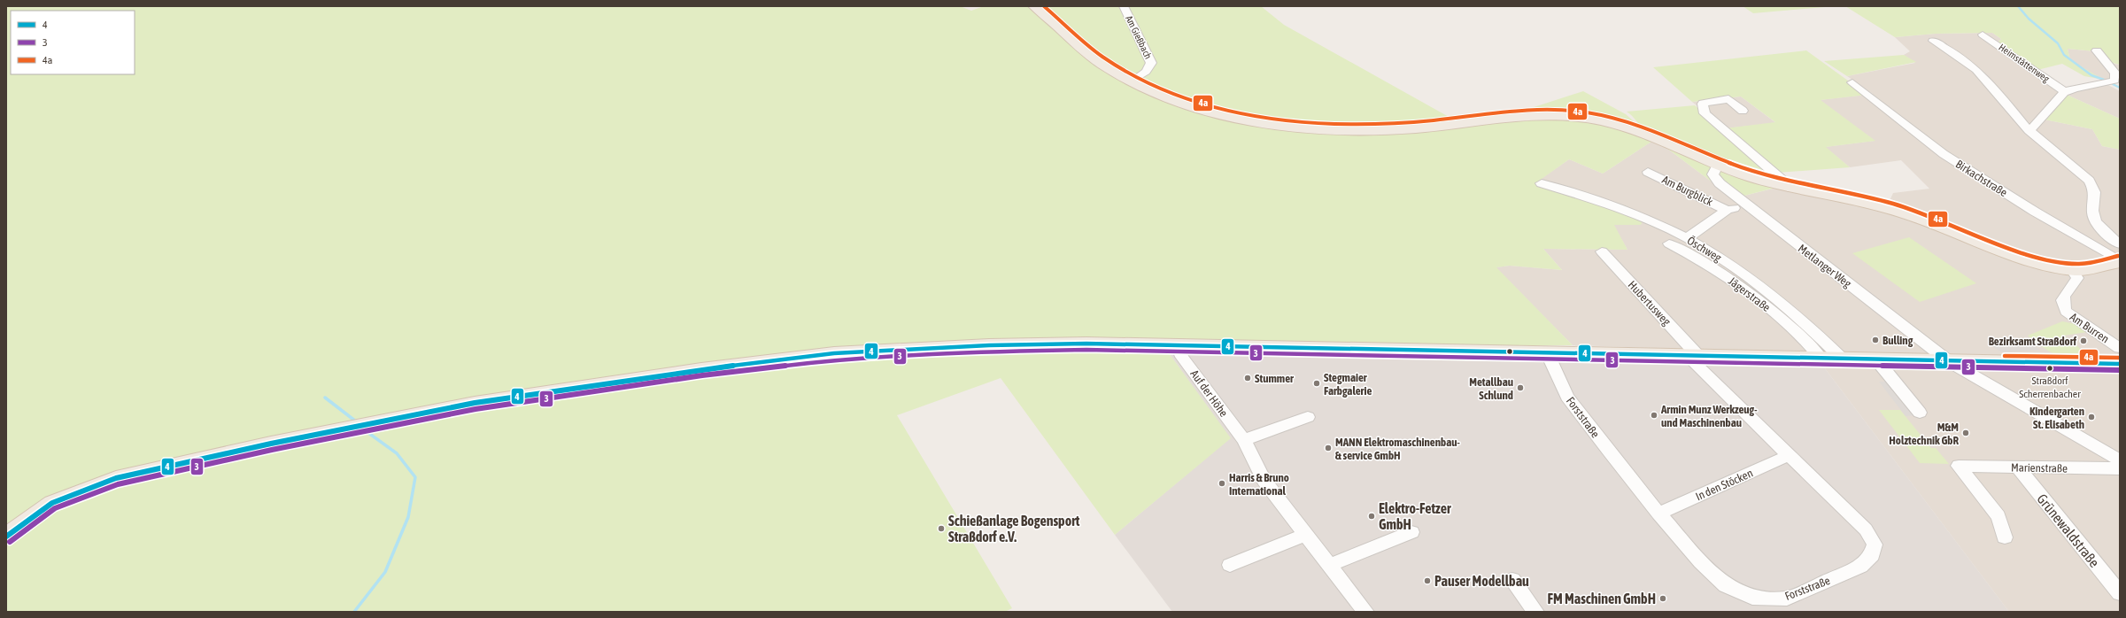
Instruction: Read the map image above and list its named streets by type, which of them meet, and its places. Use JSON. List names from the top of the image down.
{
  "streets": {
    "street": [
      "Am Gießbach",
      "Heimstättenweg",
      "Birkachstraße",
      "Am Burgblick",
      "Öschweg",
      "Metlanger Weg",
      "Jägerstraße",
      "Hubertusweg",
      "Am Burren",
      "Auf der Höhe",
      "Forststraße",
      "Marienstraße",
      "In den Stöcken",
      "Grünewaldstraße"
    ]
  },
  "crossings": [
    ["Am Burgblick", "Öschweg"],
    ["Am Burgblick", "Metlanger Weg"],
    ["Hubertusweg", "Forststraße"],
    ["Forststraße", "In den Stöcken"],
    ["Marienstraße", "Grünewaldstraße"]
  ],
  "places": [
    "Bulling",
    "Bezirksamt Straßdorf",
    "Straßdorf Scherrenbacher",
    "Stummer",
    "Stegmaier Farbgalerie",
    "Metallbau Schlund",
    "Armin Munz Werkzeug- und Maschinenbau",
    "Kindergarten St. Elisabeth",
    "M&M Holztechnik GbR",
    "MANN Elektromaschinenbau- & service GmbH",
    "Harris & Bruno International",
    "Elektro-Fetzer GmbH",
    "Schießanlage Bogensport Straßdorf e.V.",
    "Pauser Modellbau",
    "FM Maschinen GmbH"
  ],
  "lines": ["transit line 4a", "transit line 4", "transit line 3"],
  "legend": ["4", "3", "4a"]
}
